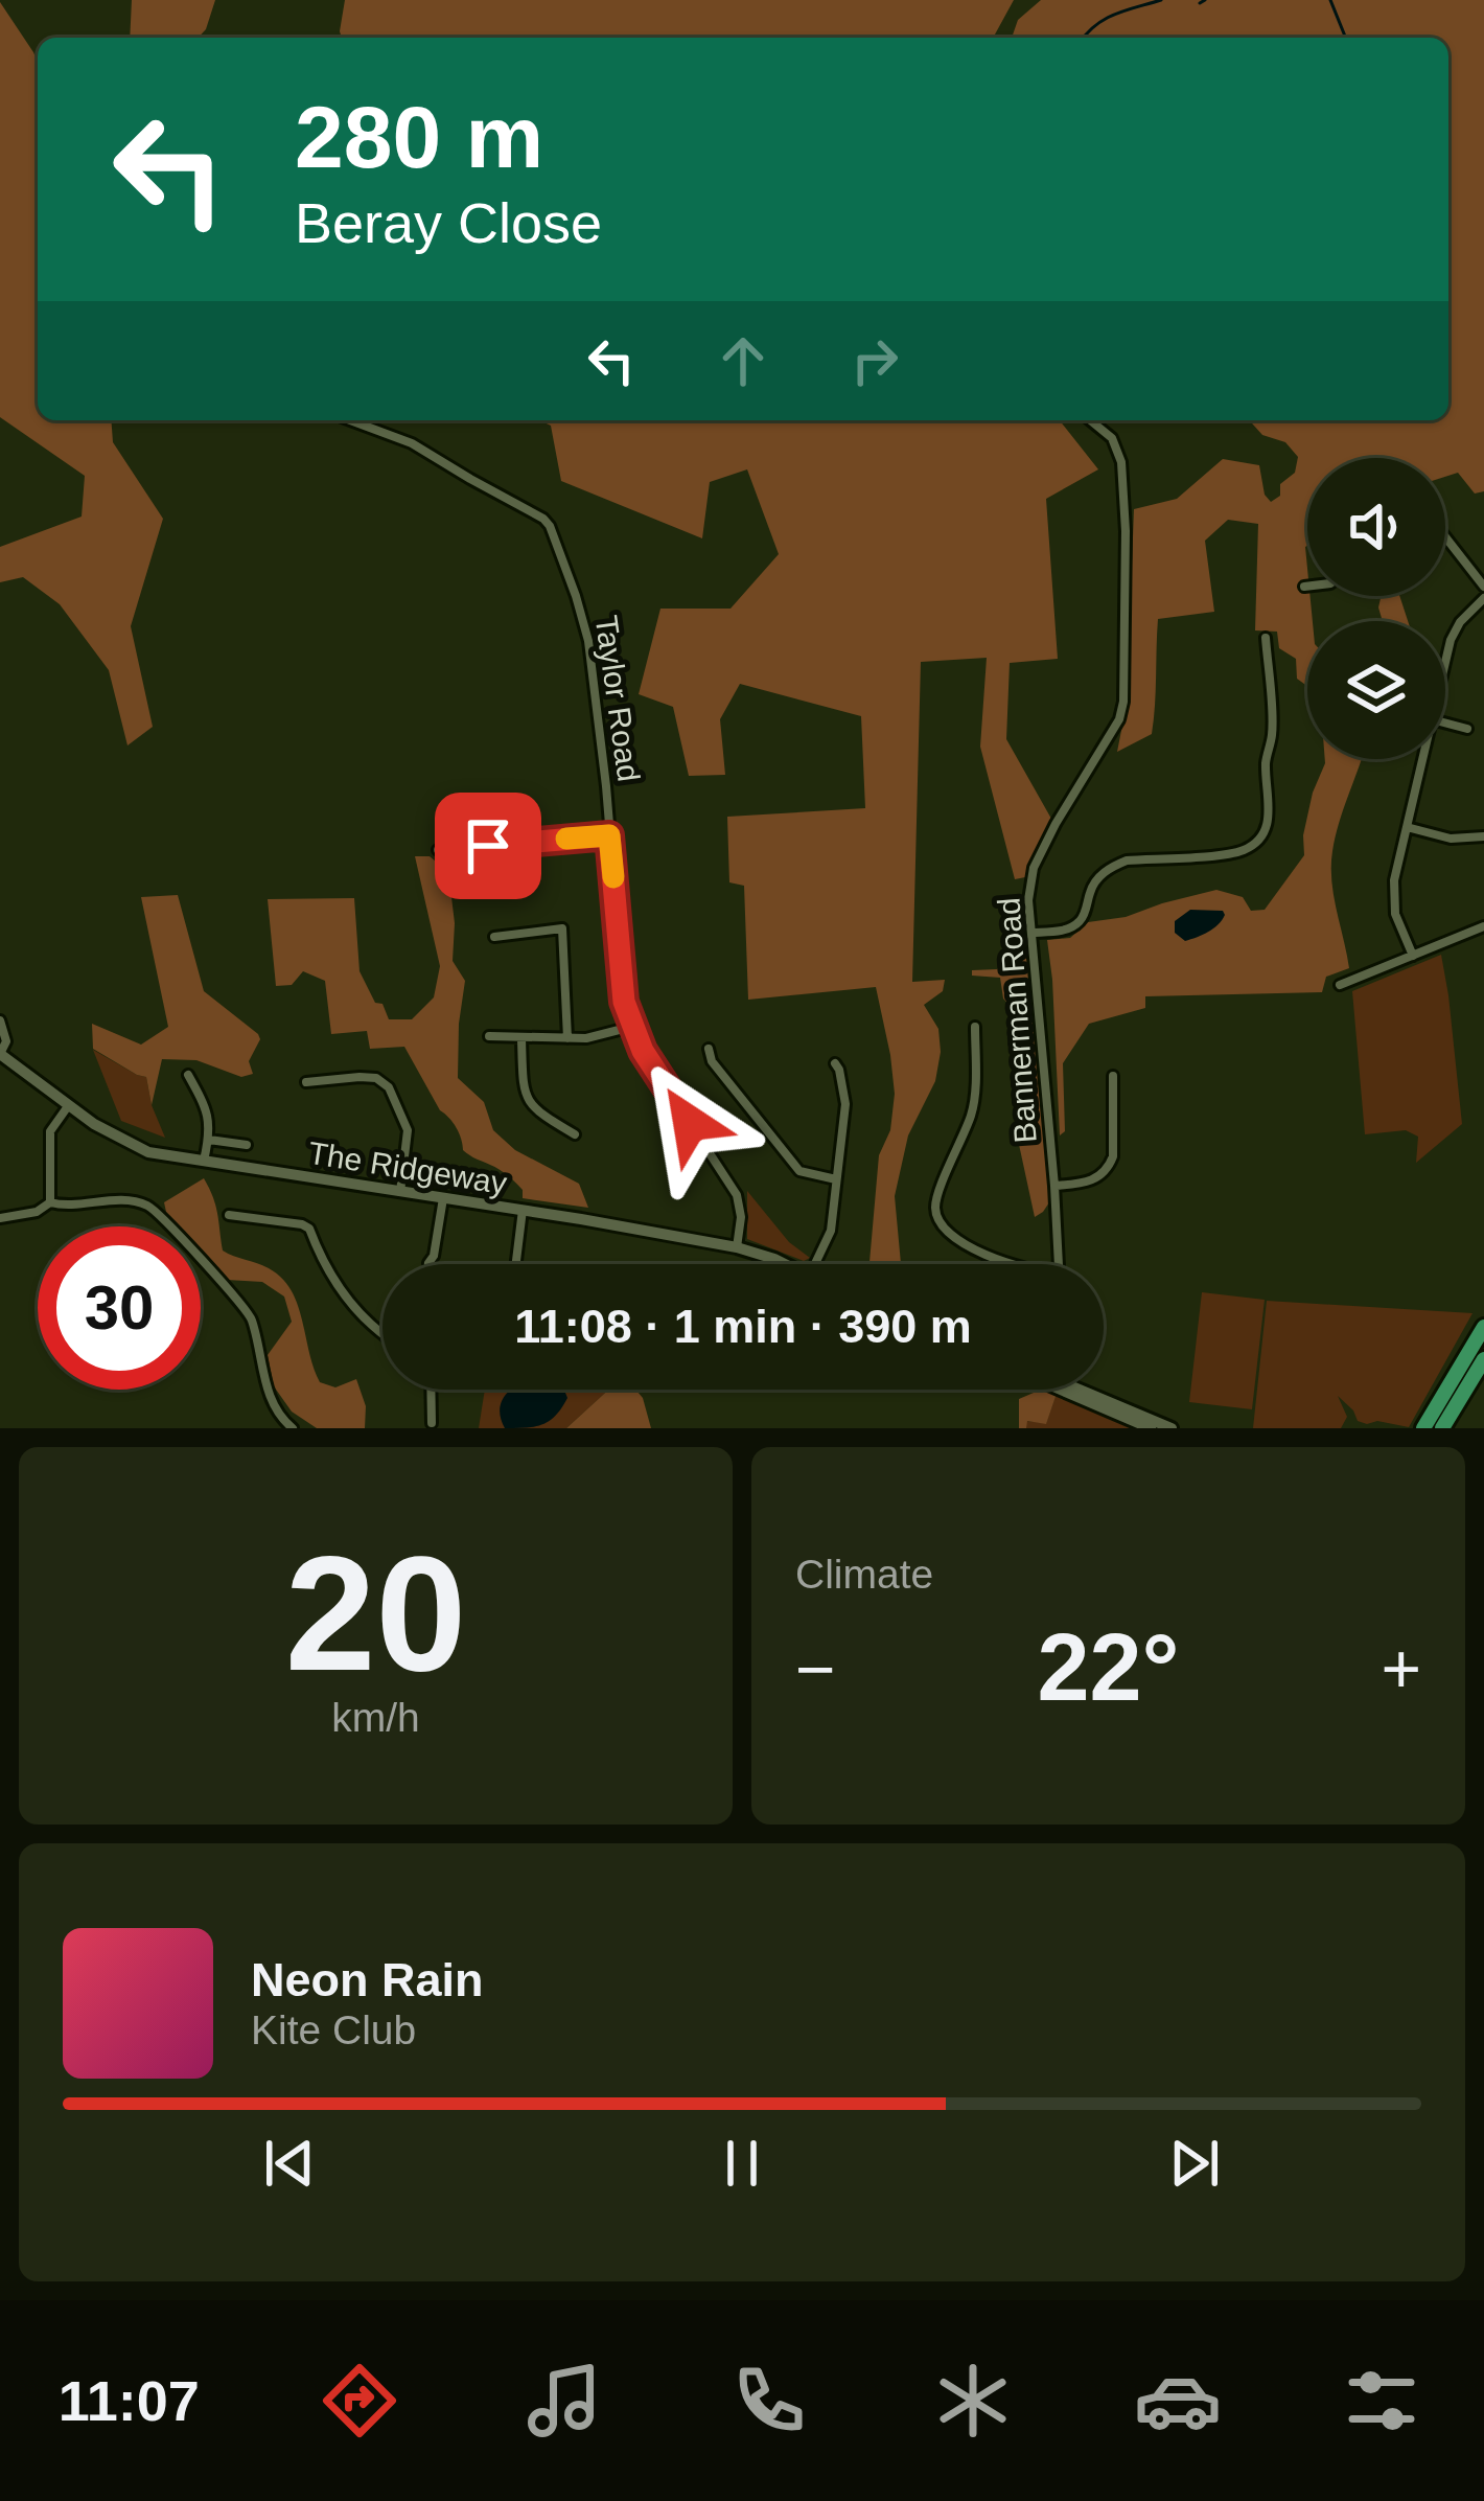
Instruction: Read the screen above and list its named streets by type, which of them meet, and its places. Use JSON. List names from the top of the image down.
{
  "streets": {
    "street": ["Taylor Road", "Bannerman Road", "The Ridgeway"]
  },
  "crossings": [
    ["Taylor Road", "The Ridgeway"]
  ],
  "page": {
    "turn": ["280 m", "Beray Close"],
    "limit": "30",
    "trip": "11:08 · 1 min · 390 m",
    "tile": [
      ["20", "km/h"],
      "Climate"
    ],
    "heat": ["−", "22°", "+"],
    "song": ["Neon Rain", "Kite Club"],
    "tabs": "11:07"
  }
}
